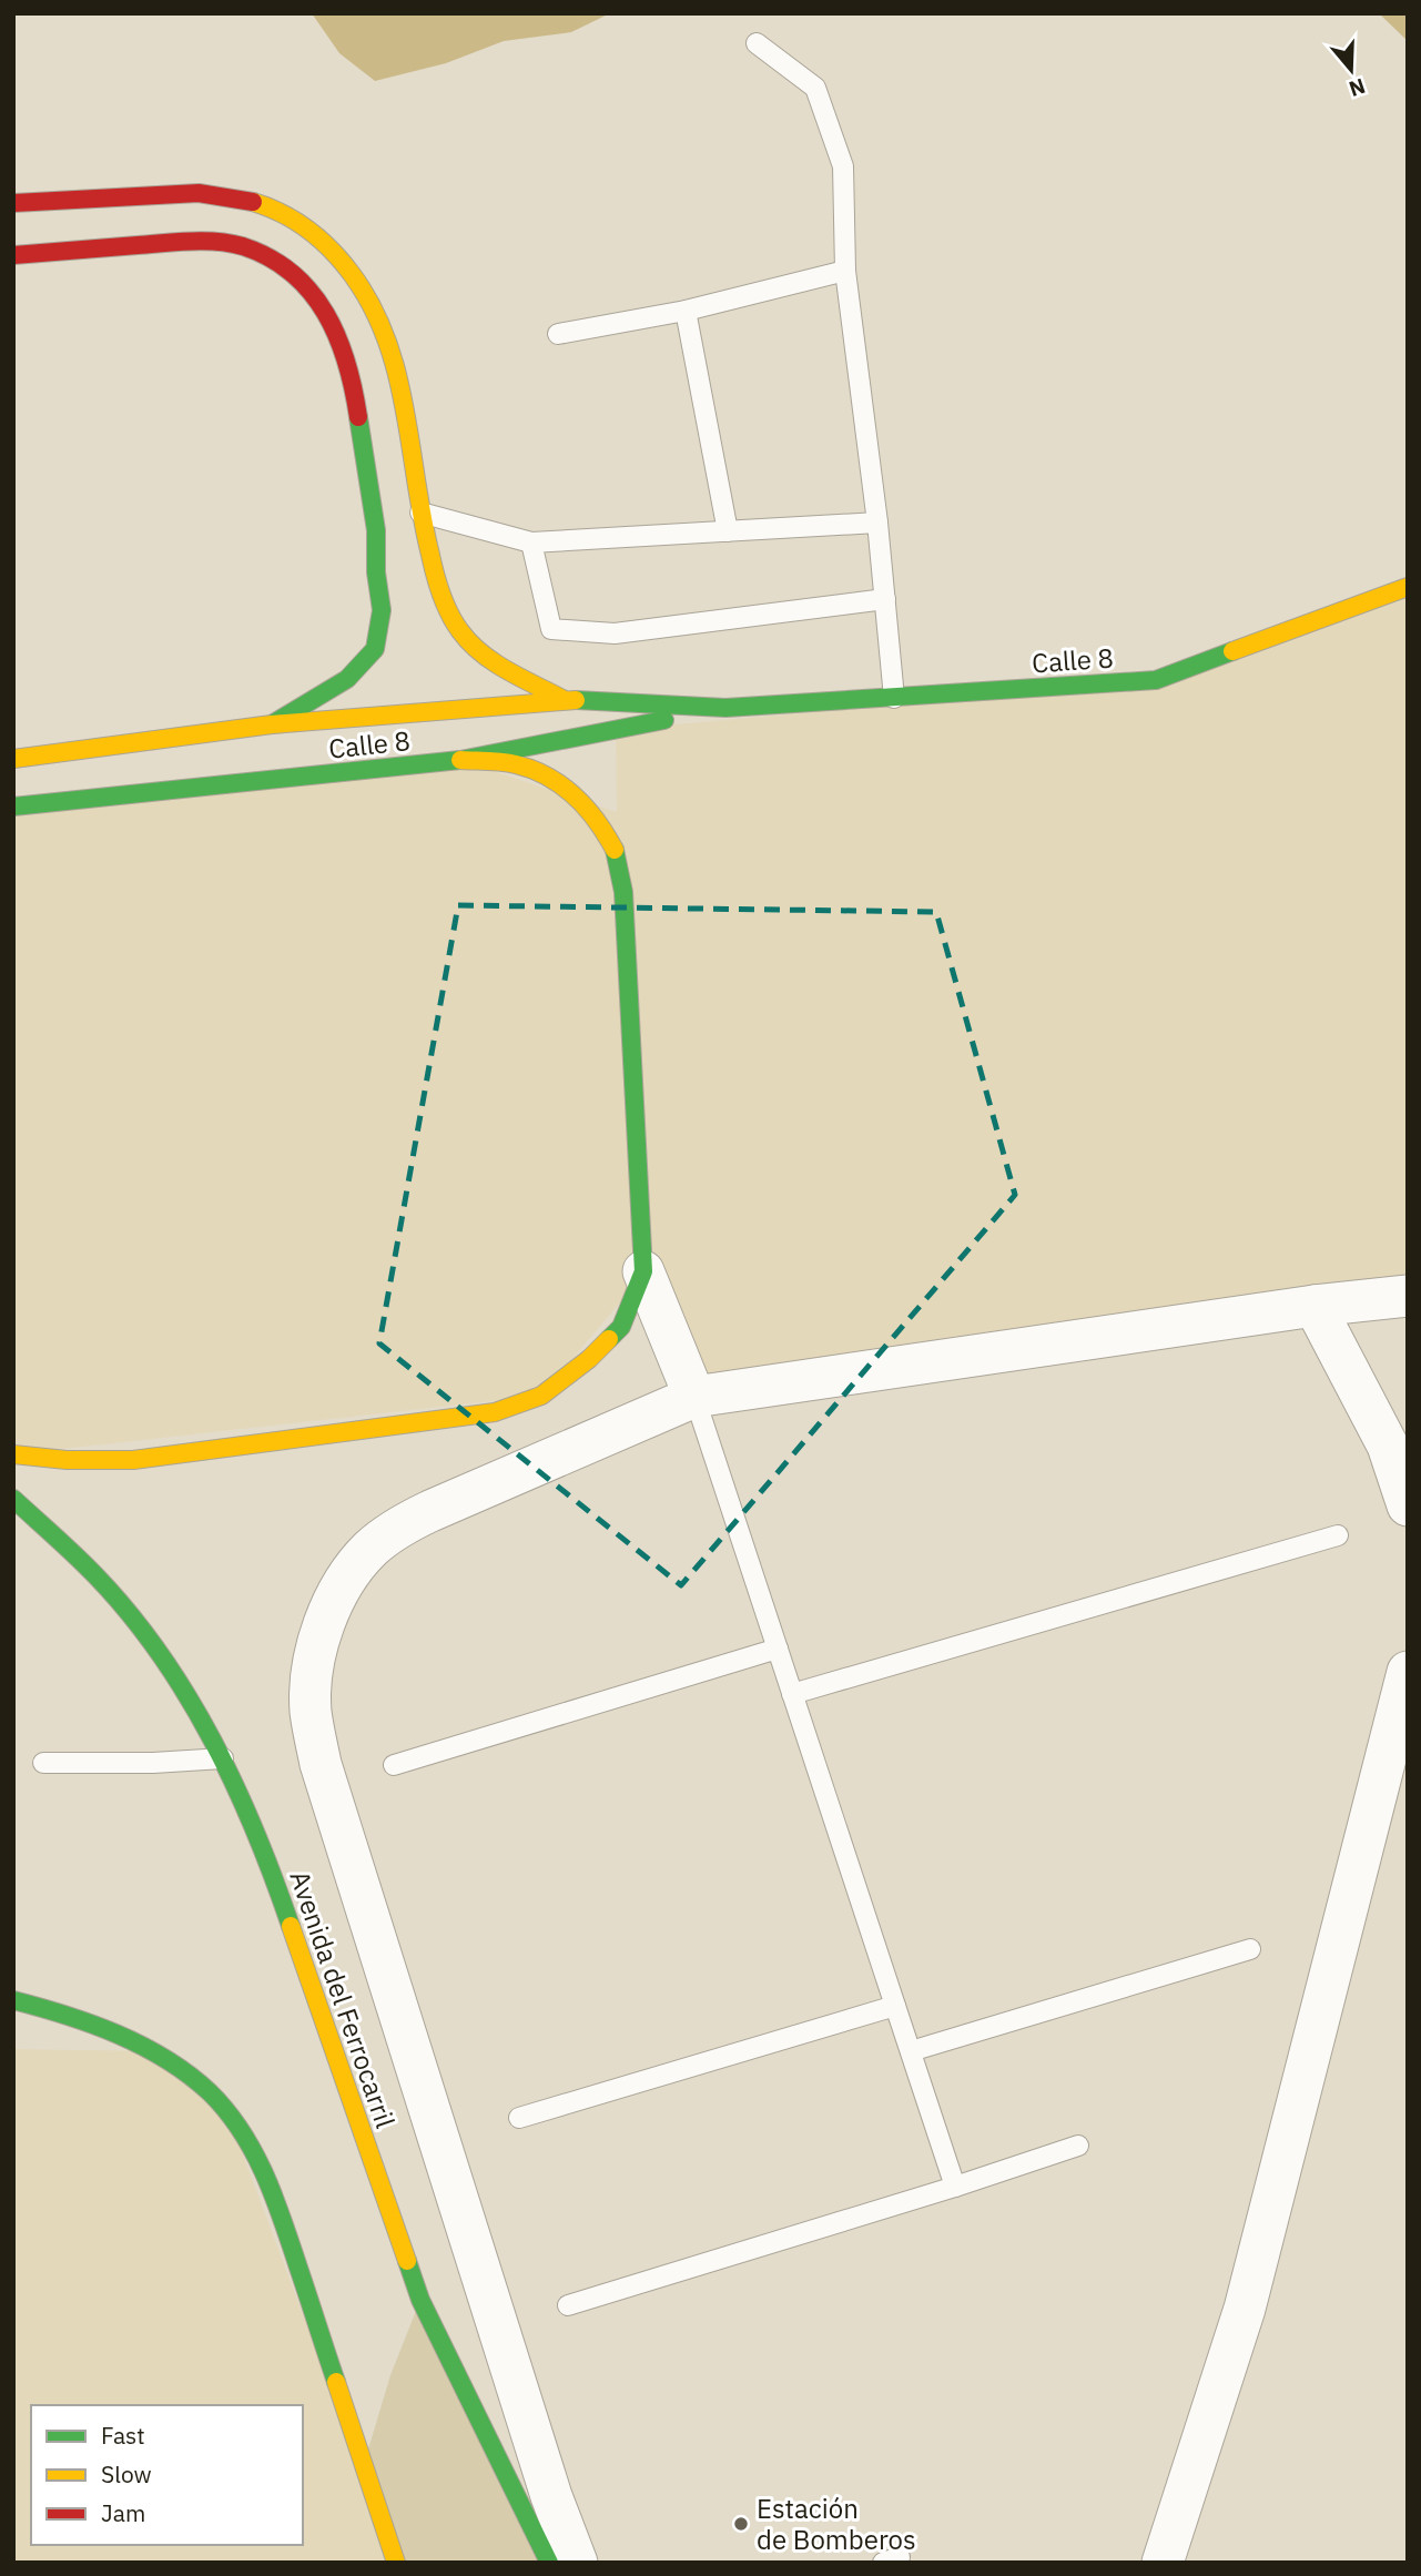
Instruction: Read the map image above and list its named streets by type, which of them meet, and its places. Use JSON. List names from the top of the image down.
{
  "streets": {
    "main road": ["Calle 8", "Avenida del Ferrocarril"]
  },
  "places": ["Estación de Bomberos"],
  "legend": ["Fast", "Slow", "Jam"],
  "north": "bottom"
}
